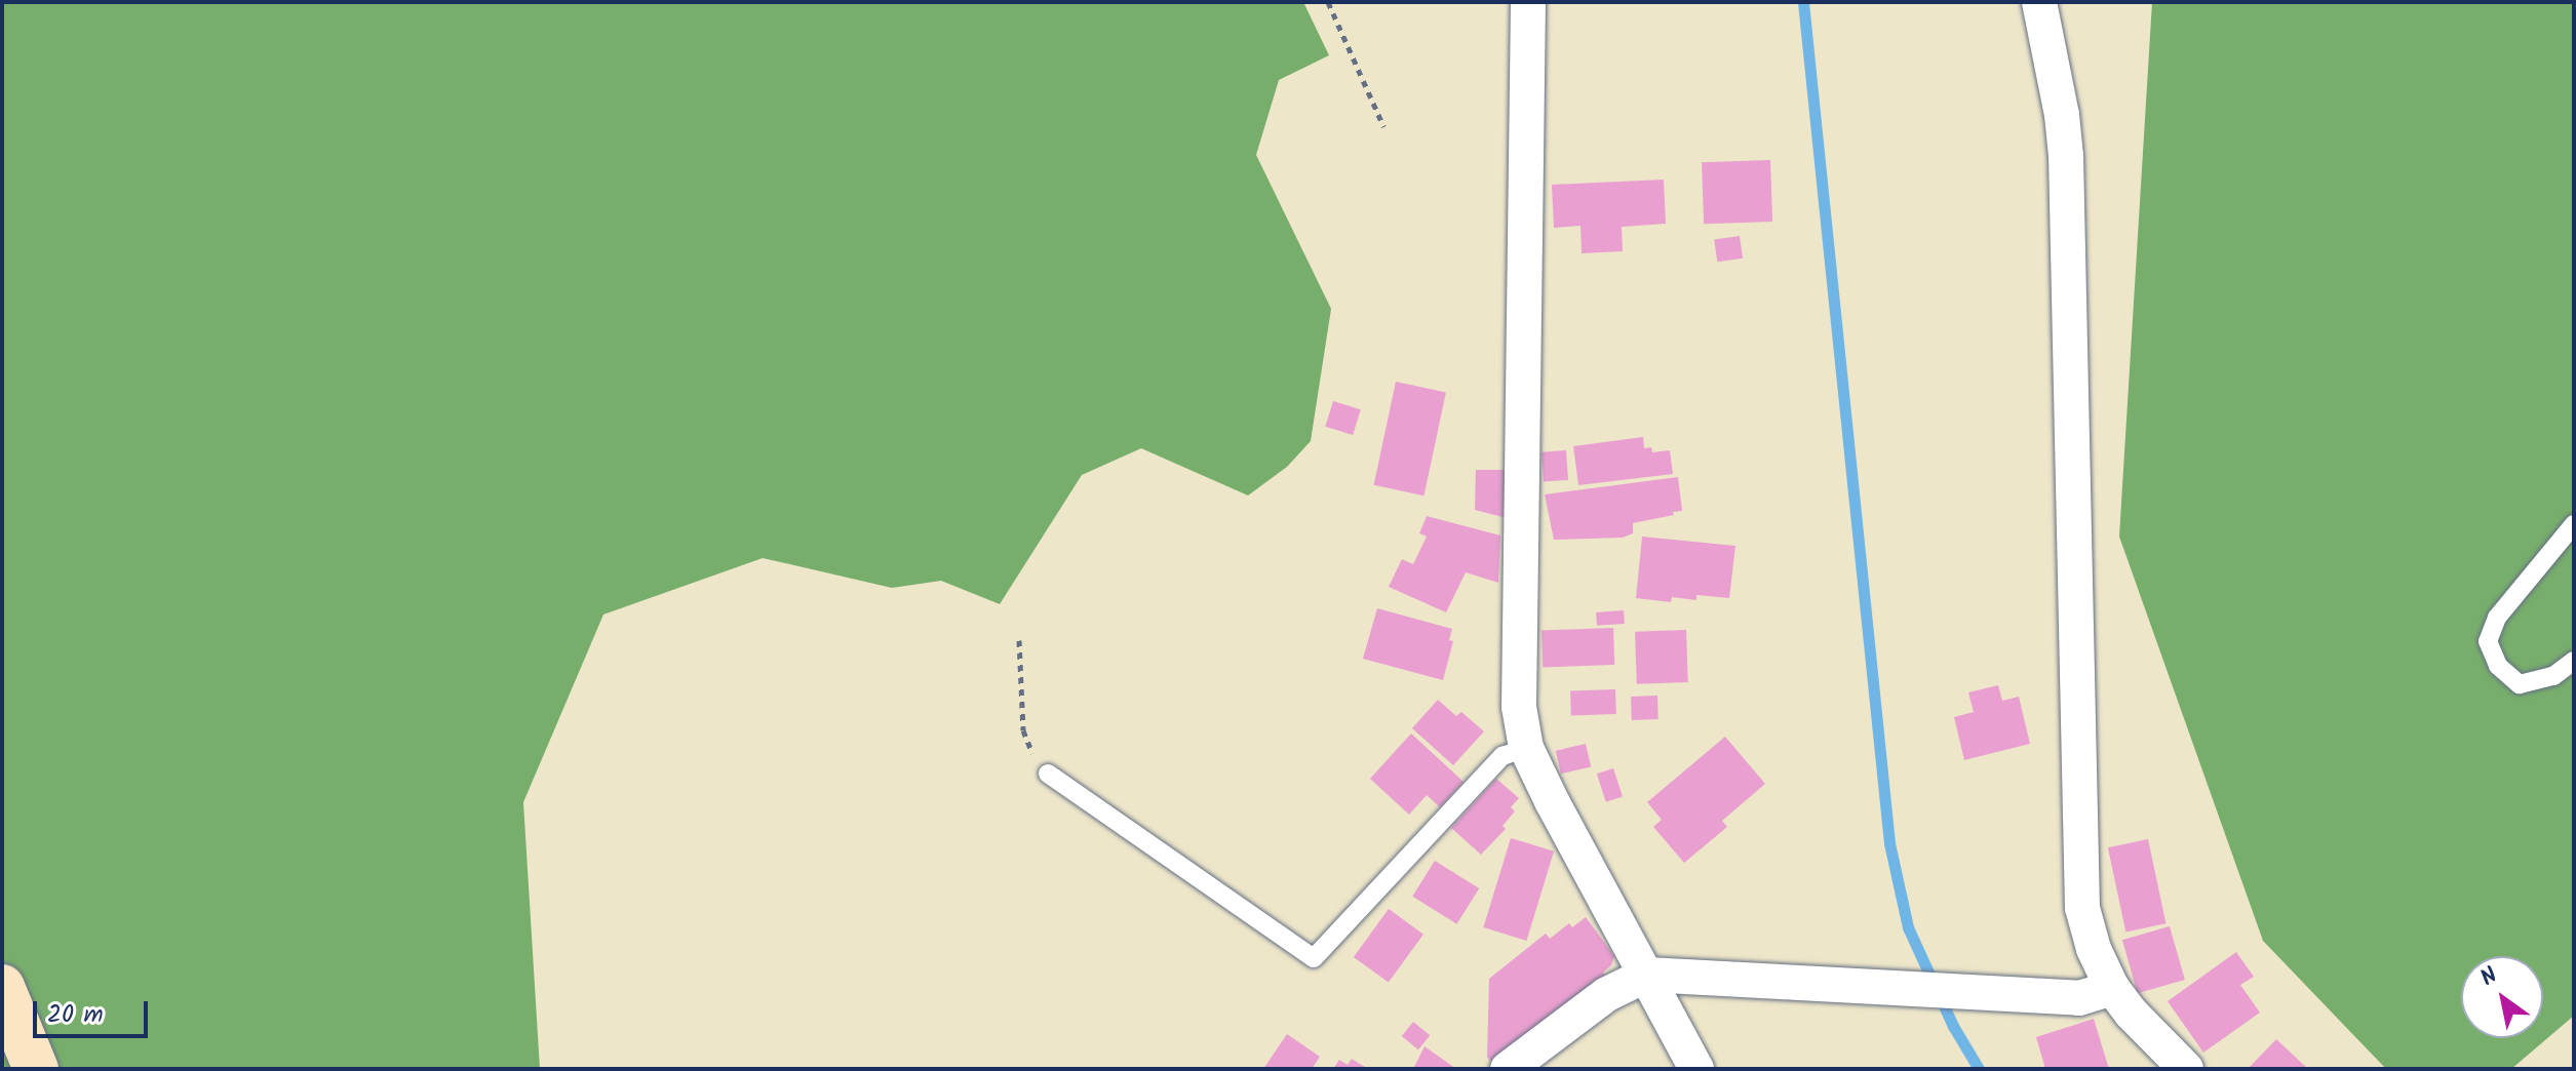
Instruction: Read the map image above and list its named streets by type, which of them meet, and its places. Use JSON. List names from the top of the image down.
{
  "scale_bar": "20 m",
  "north": "top left"
}
